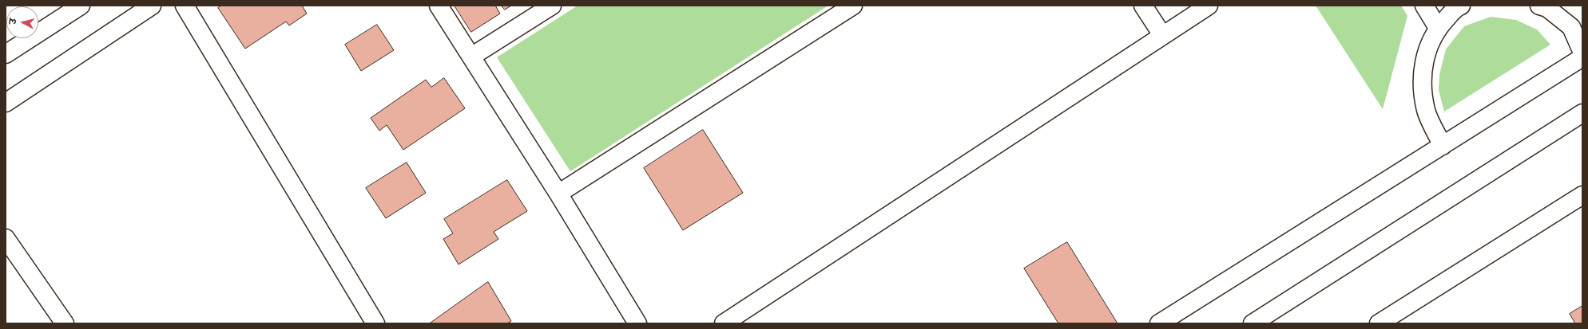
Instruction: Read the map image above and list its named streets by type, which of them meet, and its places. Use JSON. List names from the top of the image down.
{
  "north": "left"
}
